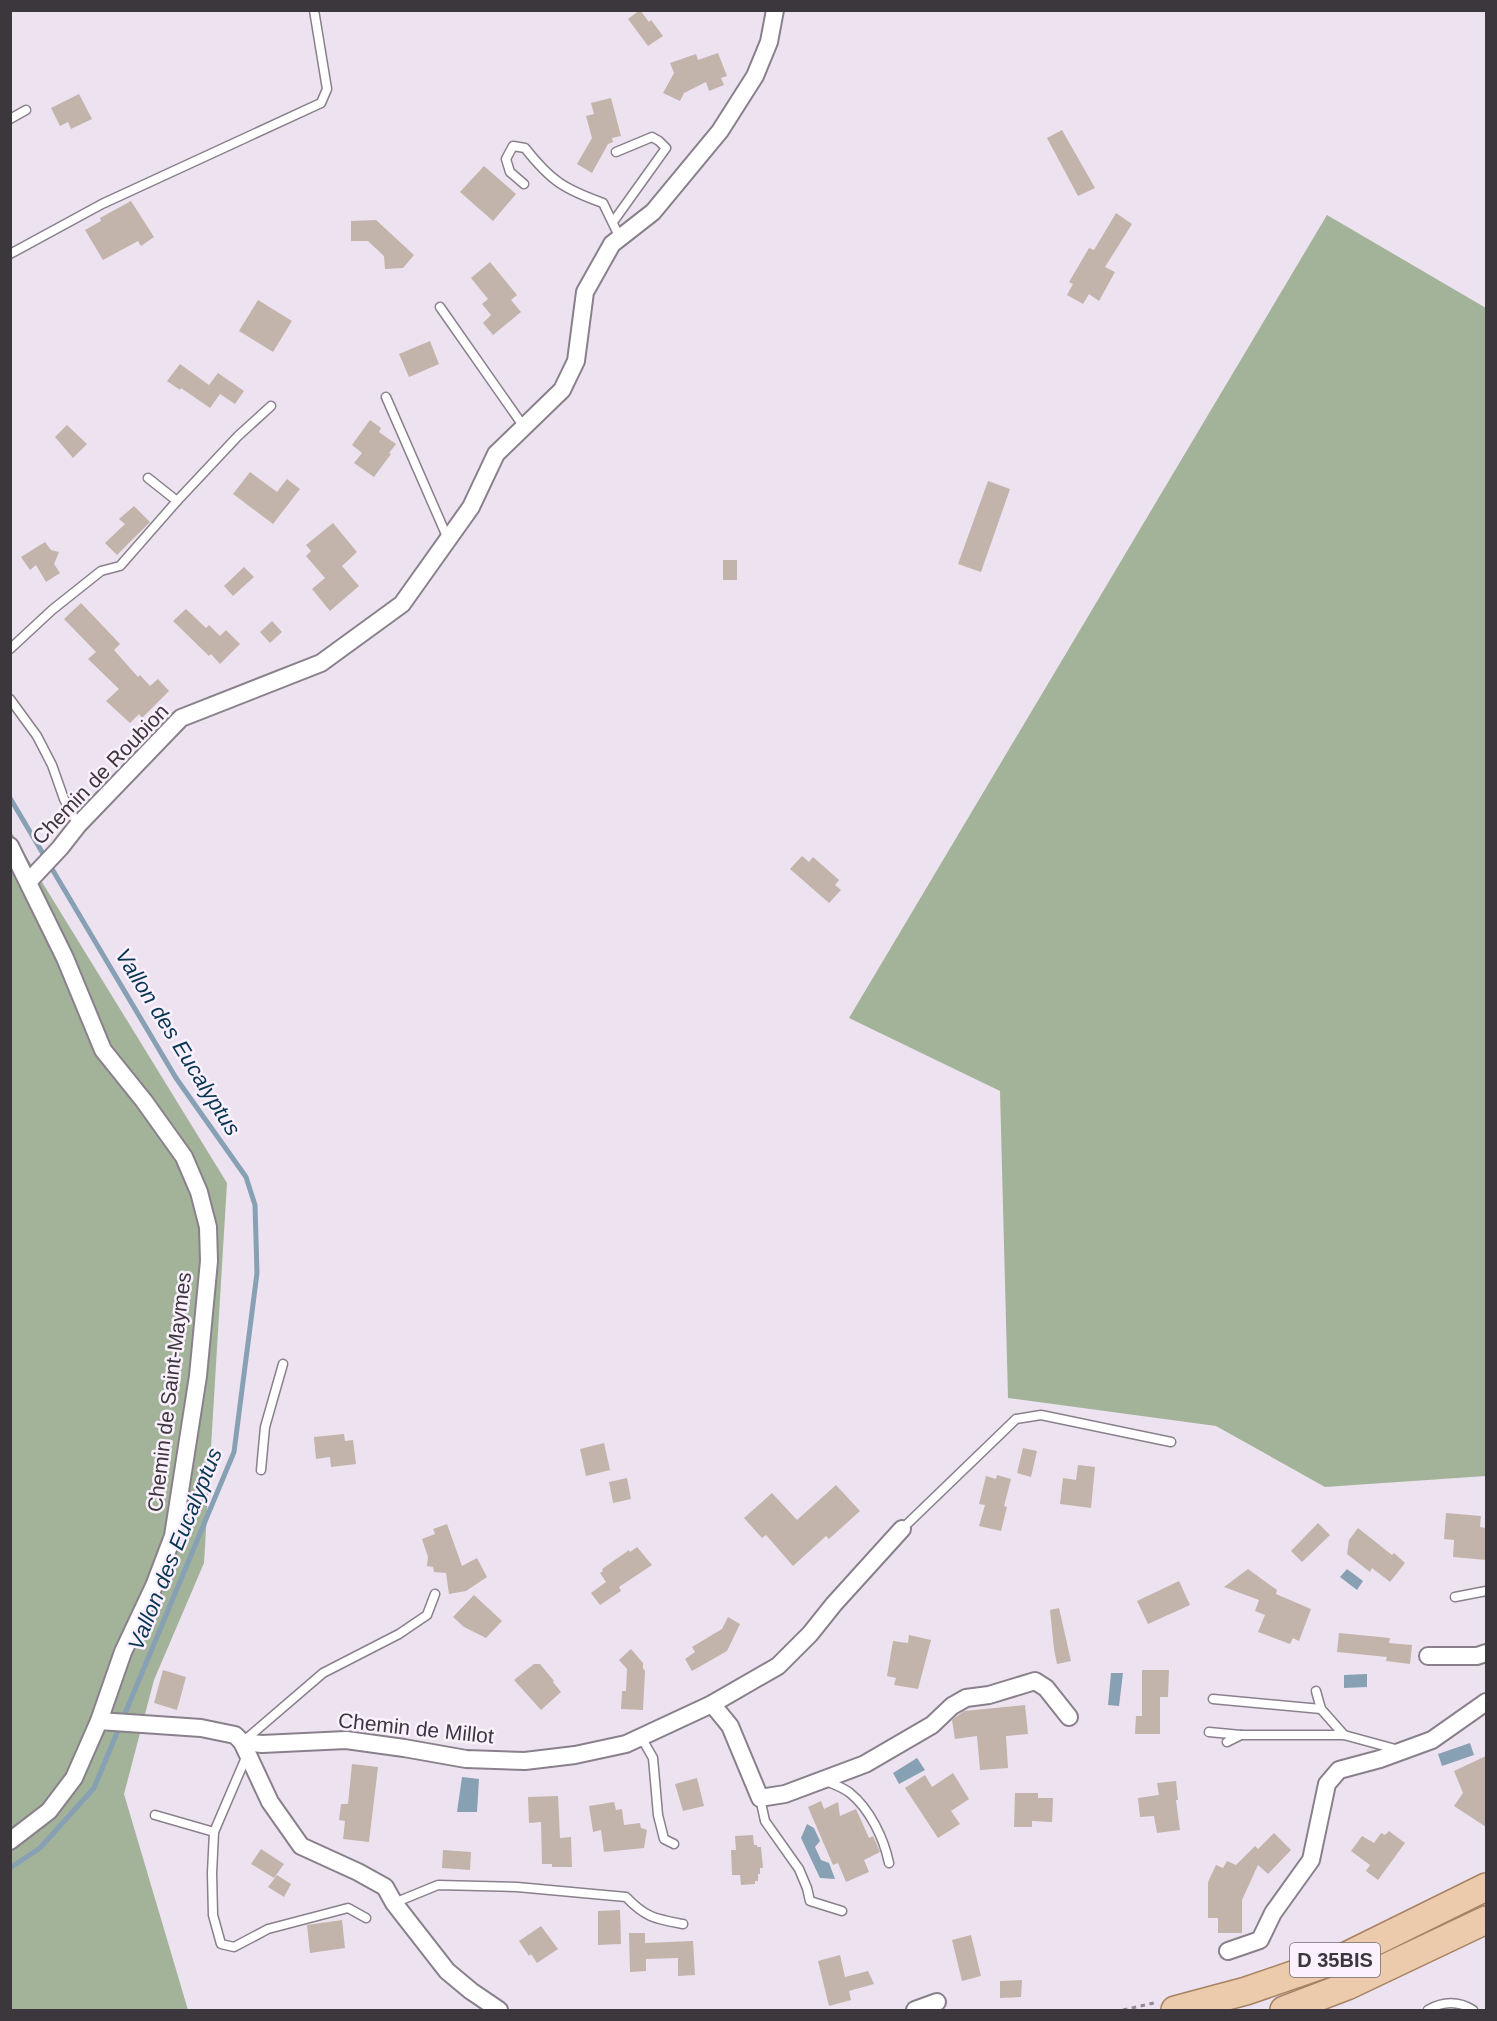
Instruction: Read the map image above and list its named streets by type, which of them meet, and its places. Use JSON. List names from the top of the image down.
{
  "streets": {
    "main road": ["D 35BIS"],
    "street": ["Chemin de Roubion", "Chemin de Saint-Maymes", "Chemin de Millot"]
  },
  "crossings": [
    ["Chemin de Roubion", "Chemin de Saint-Maymes"],
    ["Chemin de Saint-Maymes", "Chemin de Millot"]
  ],
  "water": ["Vallon des Eucalyptus"]
}
